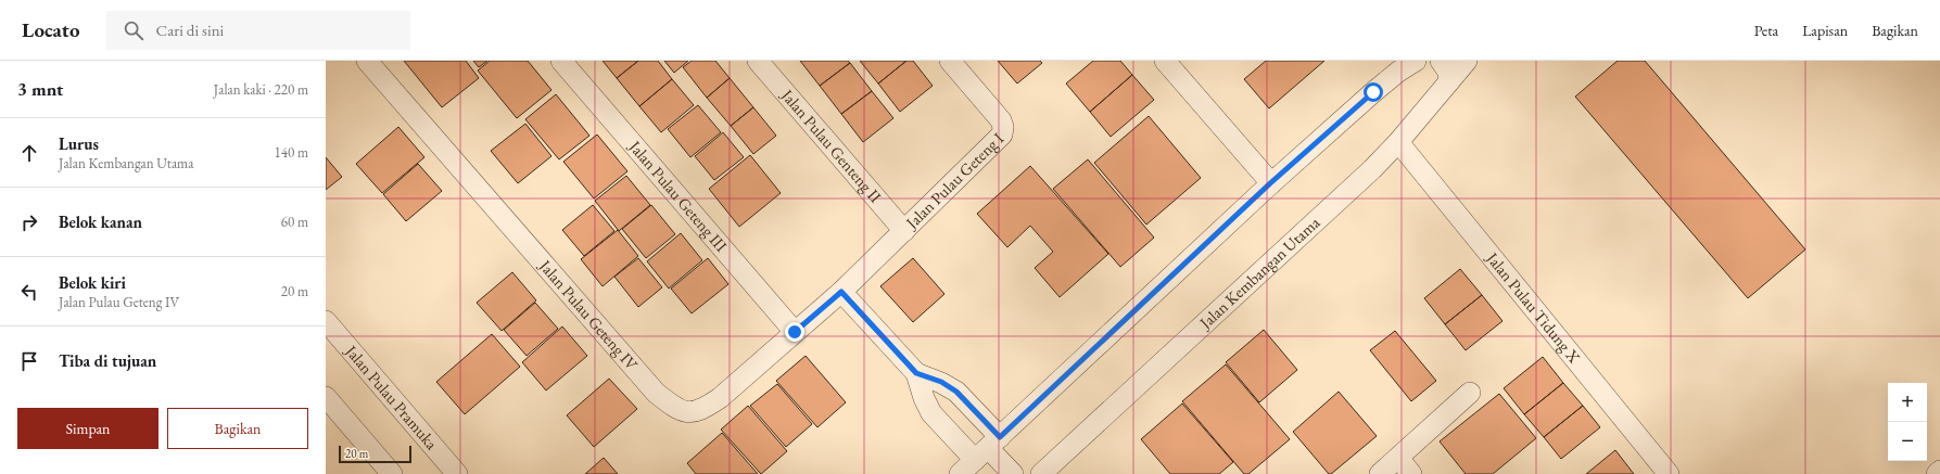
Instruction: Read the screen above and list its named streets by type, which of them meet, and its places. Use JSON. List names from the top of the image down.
{
  "streets": {
    "street": [
      "Jalan Pulau Genteng II",
      "Jalan Pulau Geteng I",
      "Jalan Pulau Geteng III",
      "Jalan Kembangan Utama",
      "Jalan Pulau Tidung X",
      "Jalan Pulau Geteng IV",
      "Jalan Pulau Pramuka"
    ]
  },
  "crossings": [
    ["Jalan Pulau Genteng II", "Jalan Pulau Geteng I"],
    ["Jalan Pulau Geteng I", "Jalan Pulau Geteng IV"],
    ["Jalan Pulau Geteng III", "Jalan Pulau Geteng IV"],
    ["Jalan Kembangan Utama", "Jalan Pulau Tidung X"]
  ],
  "scale_bar": "20 m",
  "page": {
    "header": "Locato",
    "search": "Cari di sini",
    "nav": ["Peta", "Lapisan", "Bagikan"],
    "heading": ["3 mnt", "Jalan kaki · 220 m"],
    "list": [
      ["Lurus", "Jalan Kembangan Utama", "140 m"],
      ["Belok kanan", "60 m"],
      ["Belok kiri", "Jalan Pulau Geteng IV", "20 m"],
      "Tiba di tujuan"
    ],
    "map_buttons": ["+", "−"],
    "buttons": ["Simpan", "Bagikan"],
    "scale": "20 m"
  }
}
